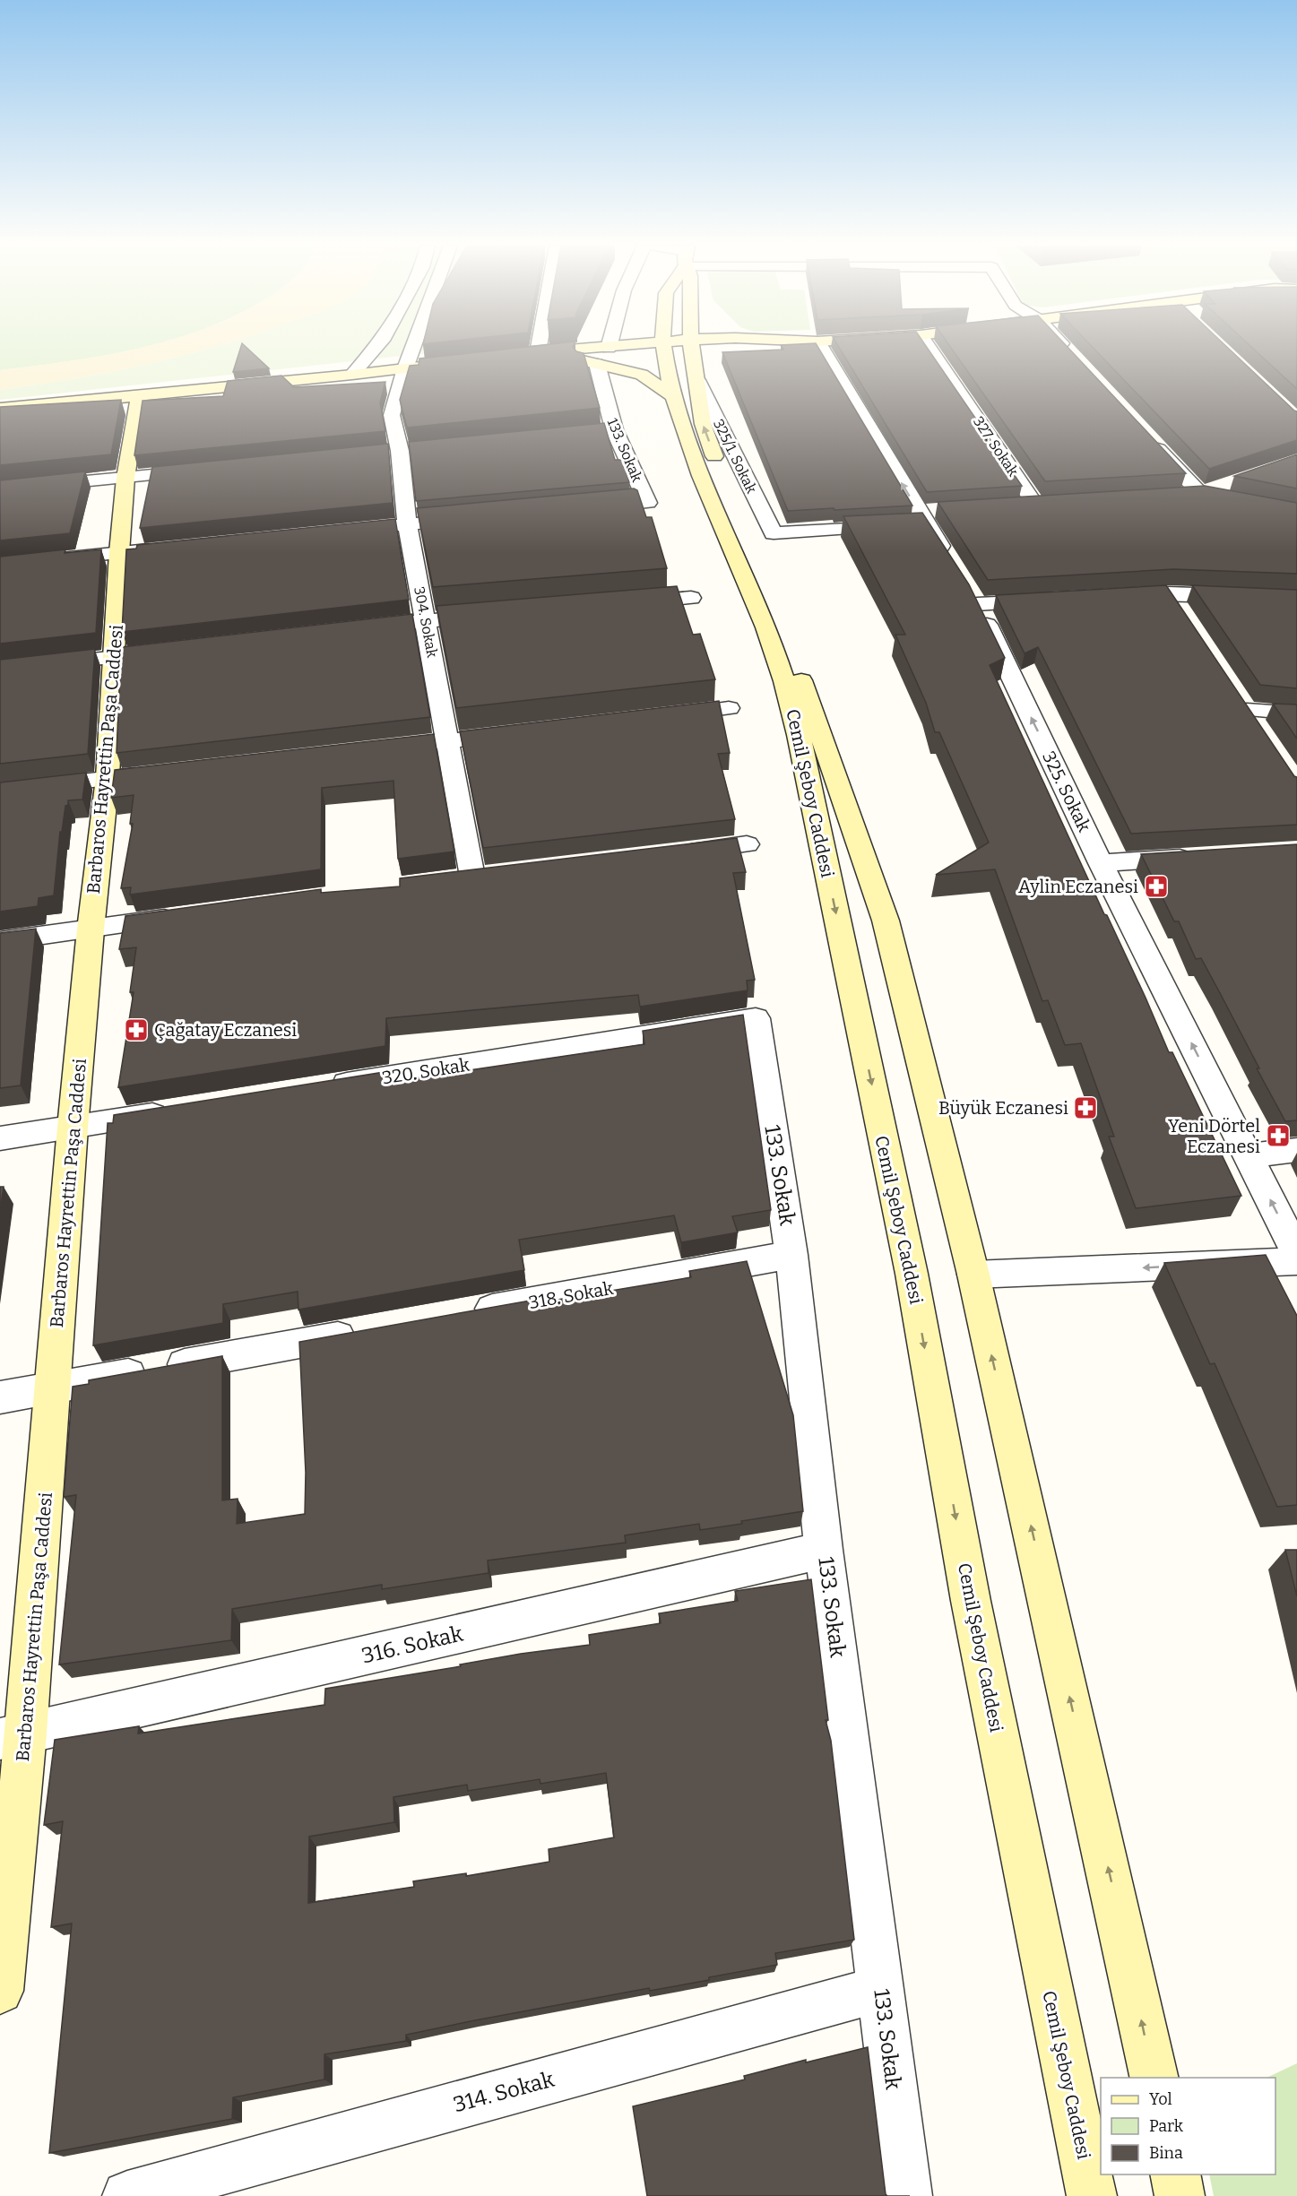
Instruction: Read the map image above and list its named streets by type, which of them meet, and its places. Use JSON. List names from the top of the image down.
{
  "streets": {
    "main road": ["Barbaros Hayrettin Paşa Caddesi", "Cemil Şeboy Caddesi"],
    "street": [
      "327. Sokak",
      "133. Sokak",
      "325/1. Sokak",
      "304. Sokak",
      "325. Sokak",
      "320. Sokak",
      "318. Sokak",
      "316. Sokak",
      "314. Sokak"
    ]
  },
  "crossings": [
    ["133. Sokak", "320. Sokak"],
    ["133. Sokak", "318. Sokak"],
    ["133. Sokak", "316. Sokak"],
    ["133. Sokak", "314. Sokak"],
    ["325/1. Sokak", "325. Sokak"],
    ["325/1. Sokak", "Cemil Şeboy Caddesi"],
    ["Barbaros Hayrettin Paşa Caddesi", "316. Sokak"]
  ],
  "one_way": ["325. Sokak"],
  "places": {
    "pharmacy": [
      "Aylin Eczanesi",
      "Çağatay Eczanesi",
      "Büyük Eczanesi",
      "Yeni Dörtel Eczanesi"
    ]
  },
  "legend": ["Yol", "Park", "Bina"]
}
